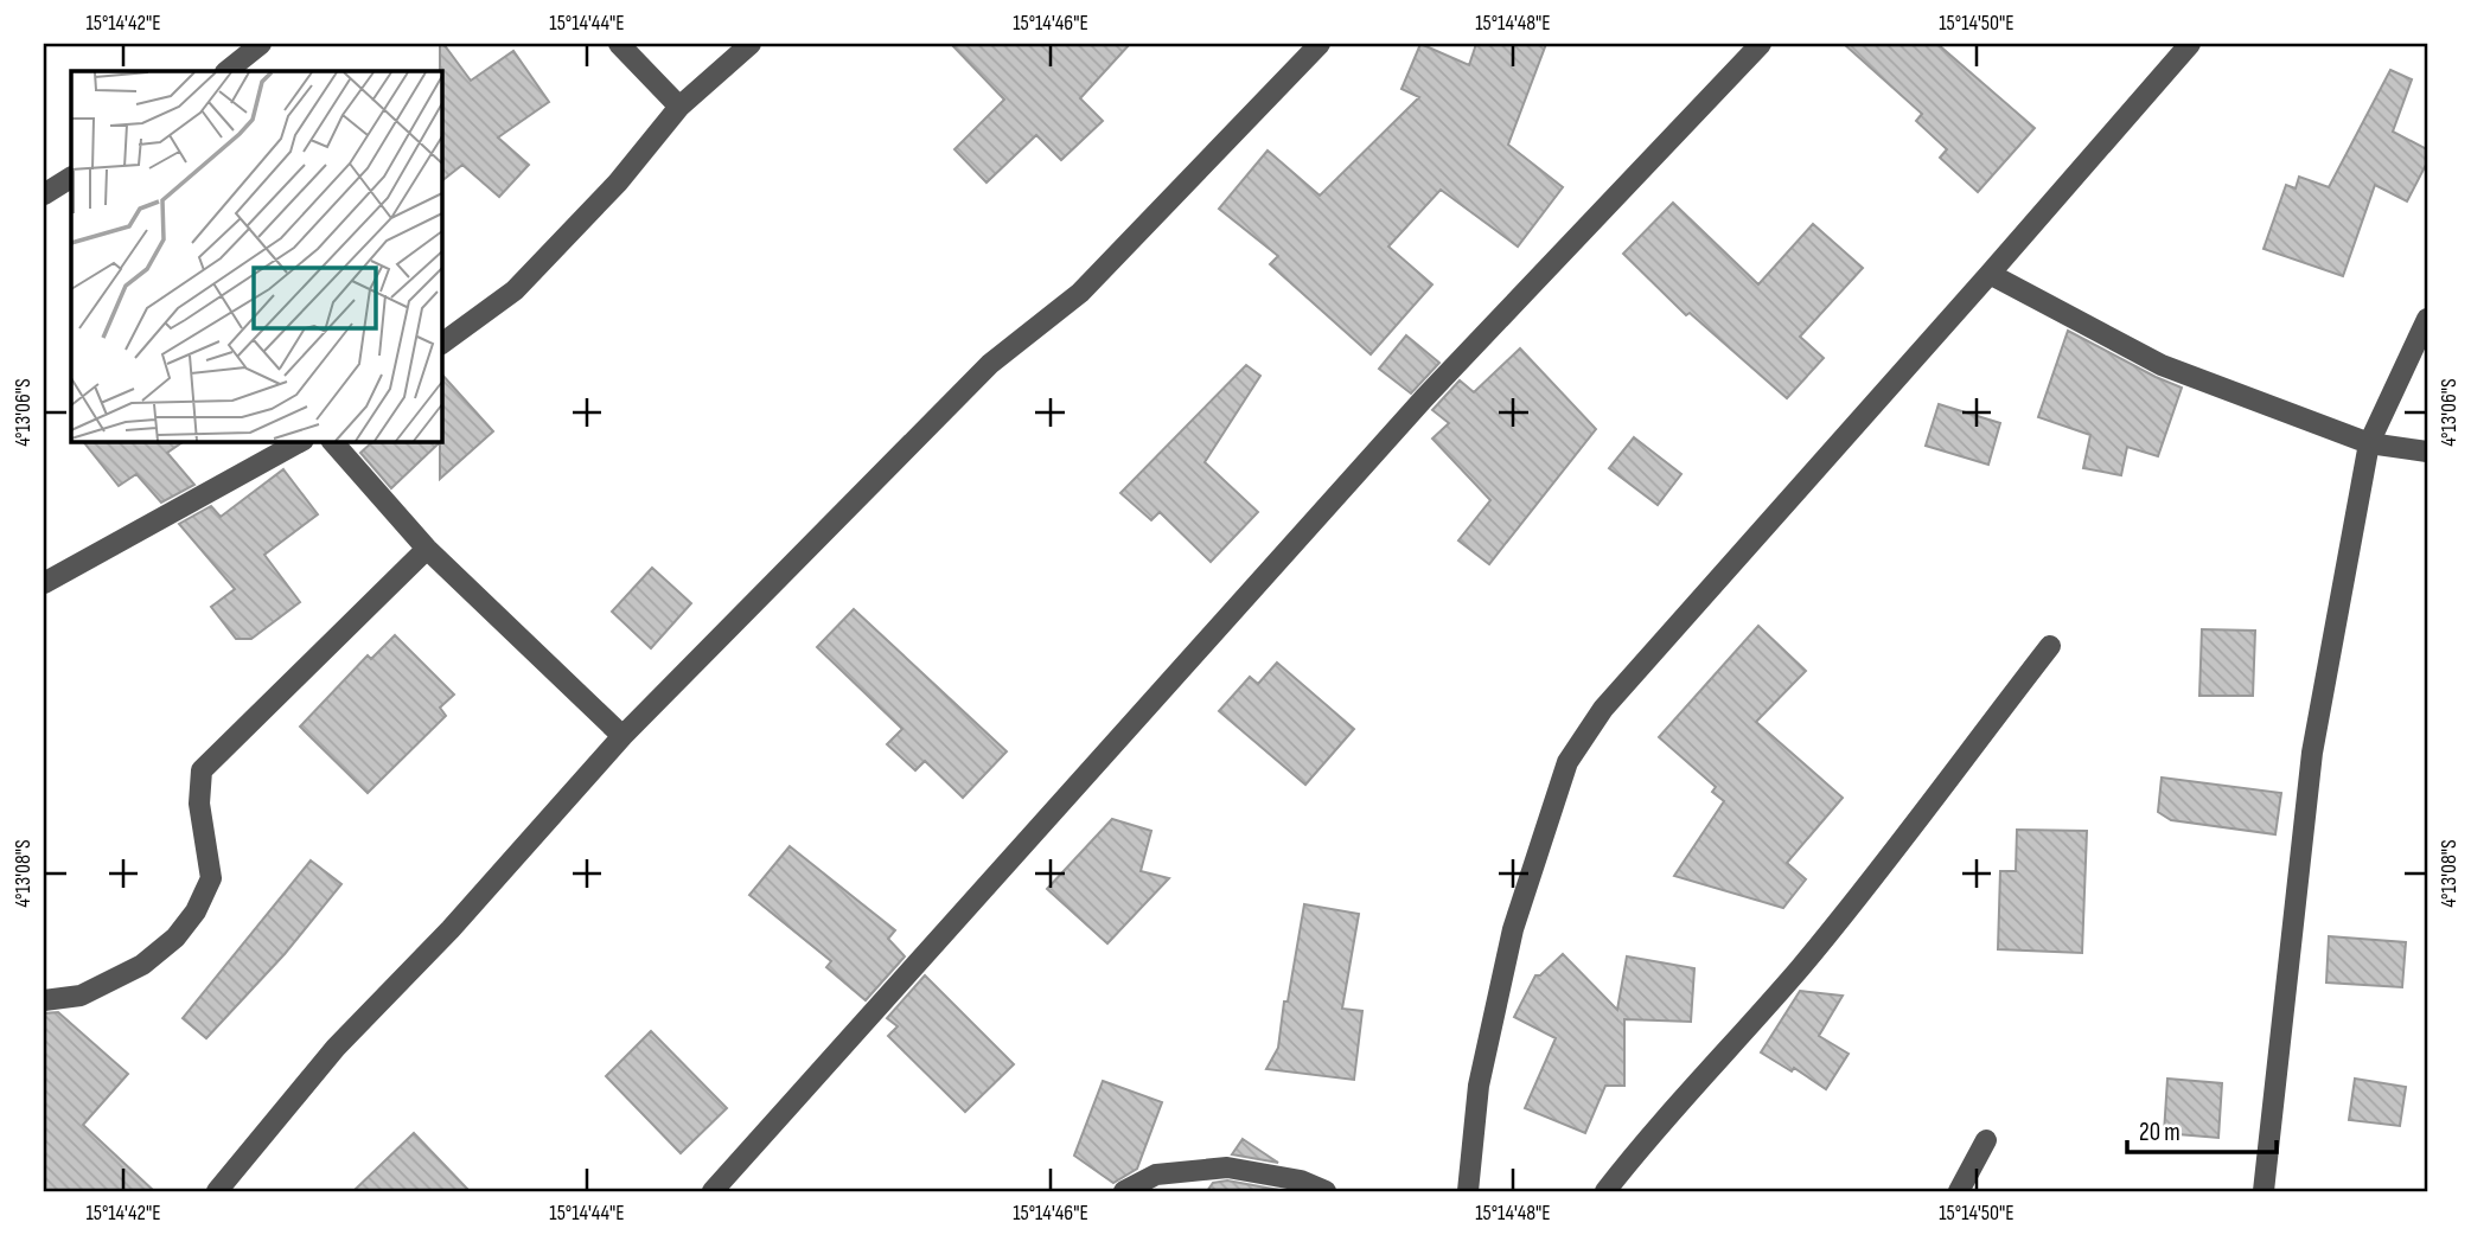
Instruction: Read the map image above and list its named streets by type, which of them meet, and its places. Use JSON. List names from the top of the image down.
{
  "scale_bar": "20 m",
  "coordinates": [
    "15°14'42\"E",
    "15°14'44\"E",
    "15°14'46\"E",
    "15°14'48\"E",
    "15°14'50\"E",
    "4°13'06\"S",
    "4°13'08\"S"
  ]
}
